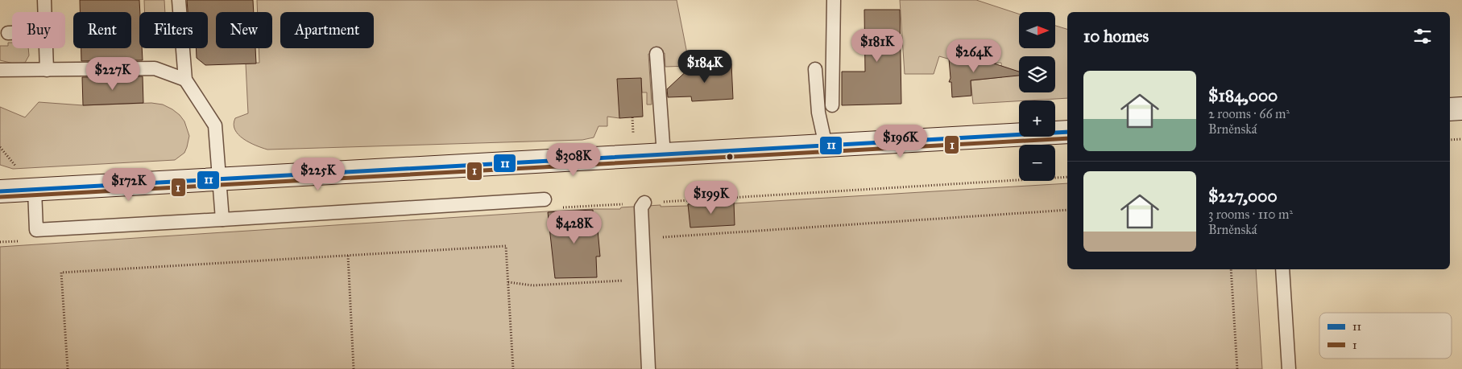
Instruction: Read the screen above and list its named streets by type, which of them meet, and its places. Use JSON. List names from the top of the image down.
{
  "lines": ["transit line 11", "transit line 1"],
  "legend": ["11", "1"],
  "north": "right",
  "page": {
    "map_buttons": ["+", "−"],
    "chip": [
      "Buy",
      "Rent",
      "Filters",
      "New",
      "Apartment"
    ],
    "heading": "10 homes",
    "price": [
      "$181K",
      "$264K",
      "$184K",
      "$227K",
      "$196K",
      "$308K",
      "$225K",
      "$172K",
      "$199K",
      "$428K"
    ],
    "list": [
      {
        "name": "$184,000",
        "note": "2 rooms · 66 m² · Brněnská"
      },
      {
        "name": "$227,000",
        "note": "3 rooms · 110 m² · Brněnská"
      }
    ]
  }
}
